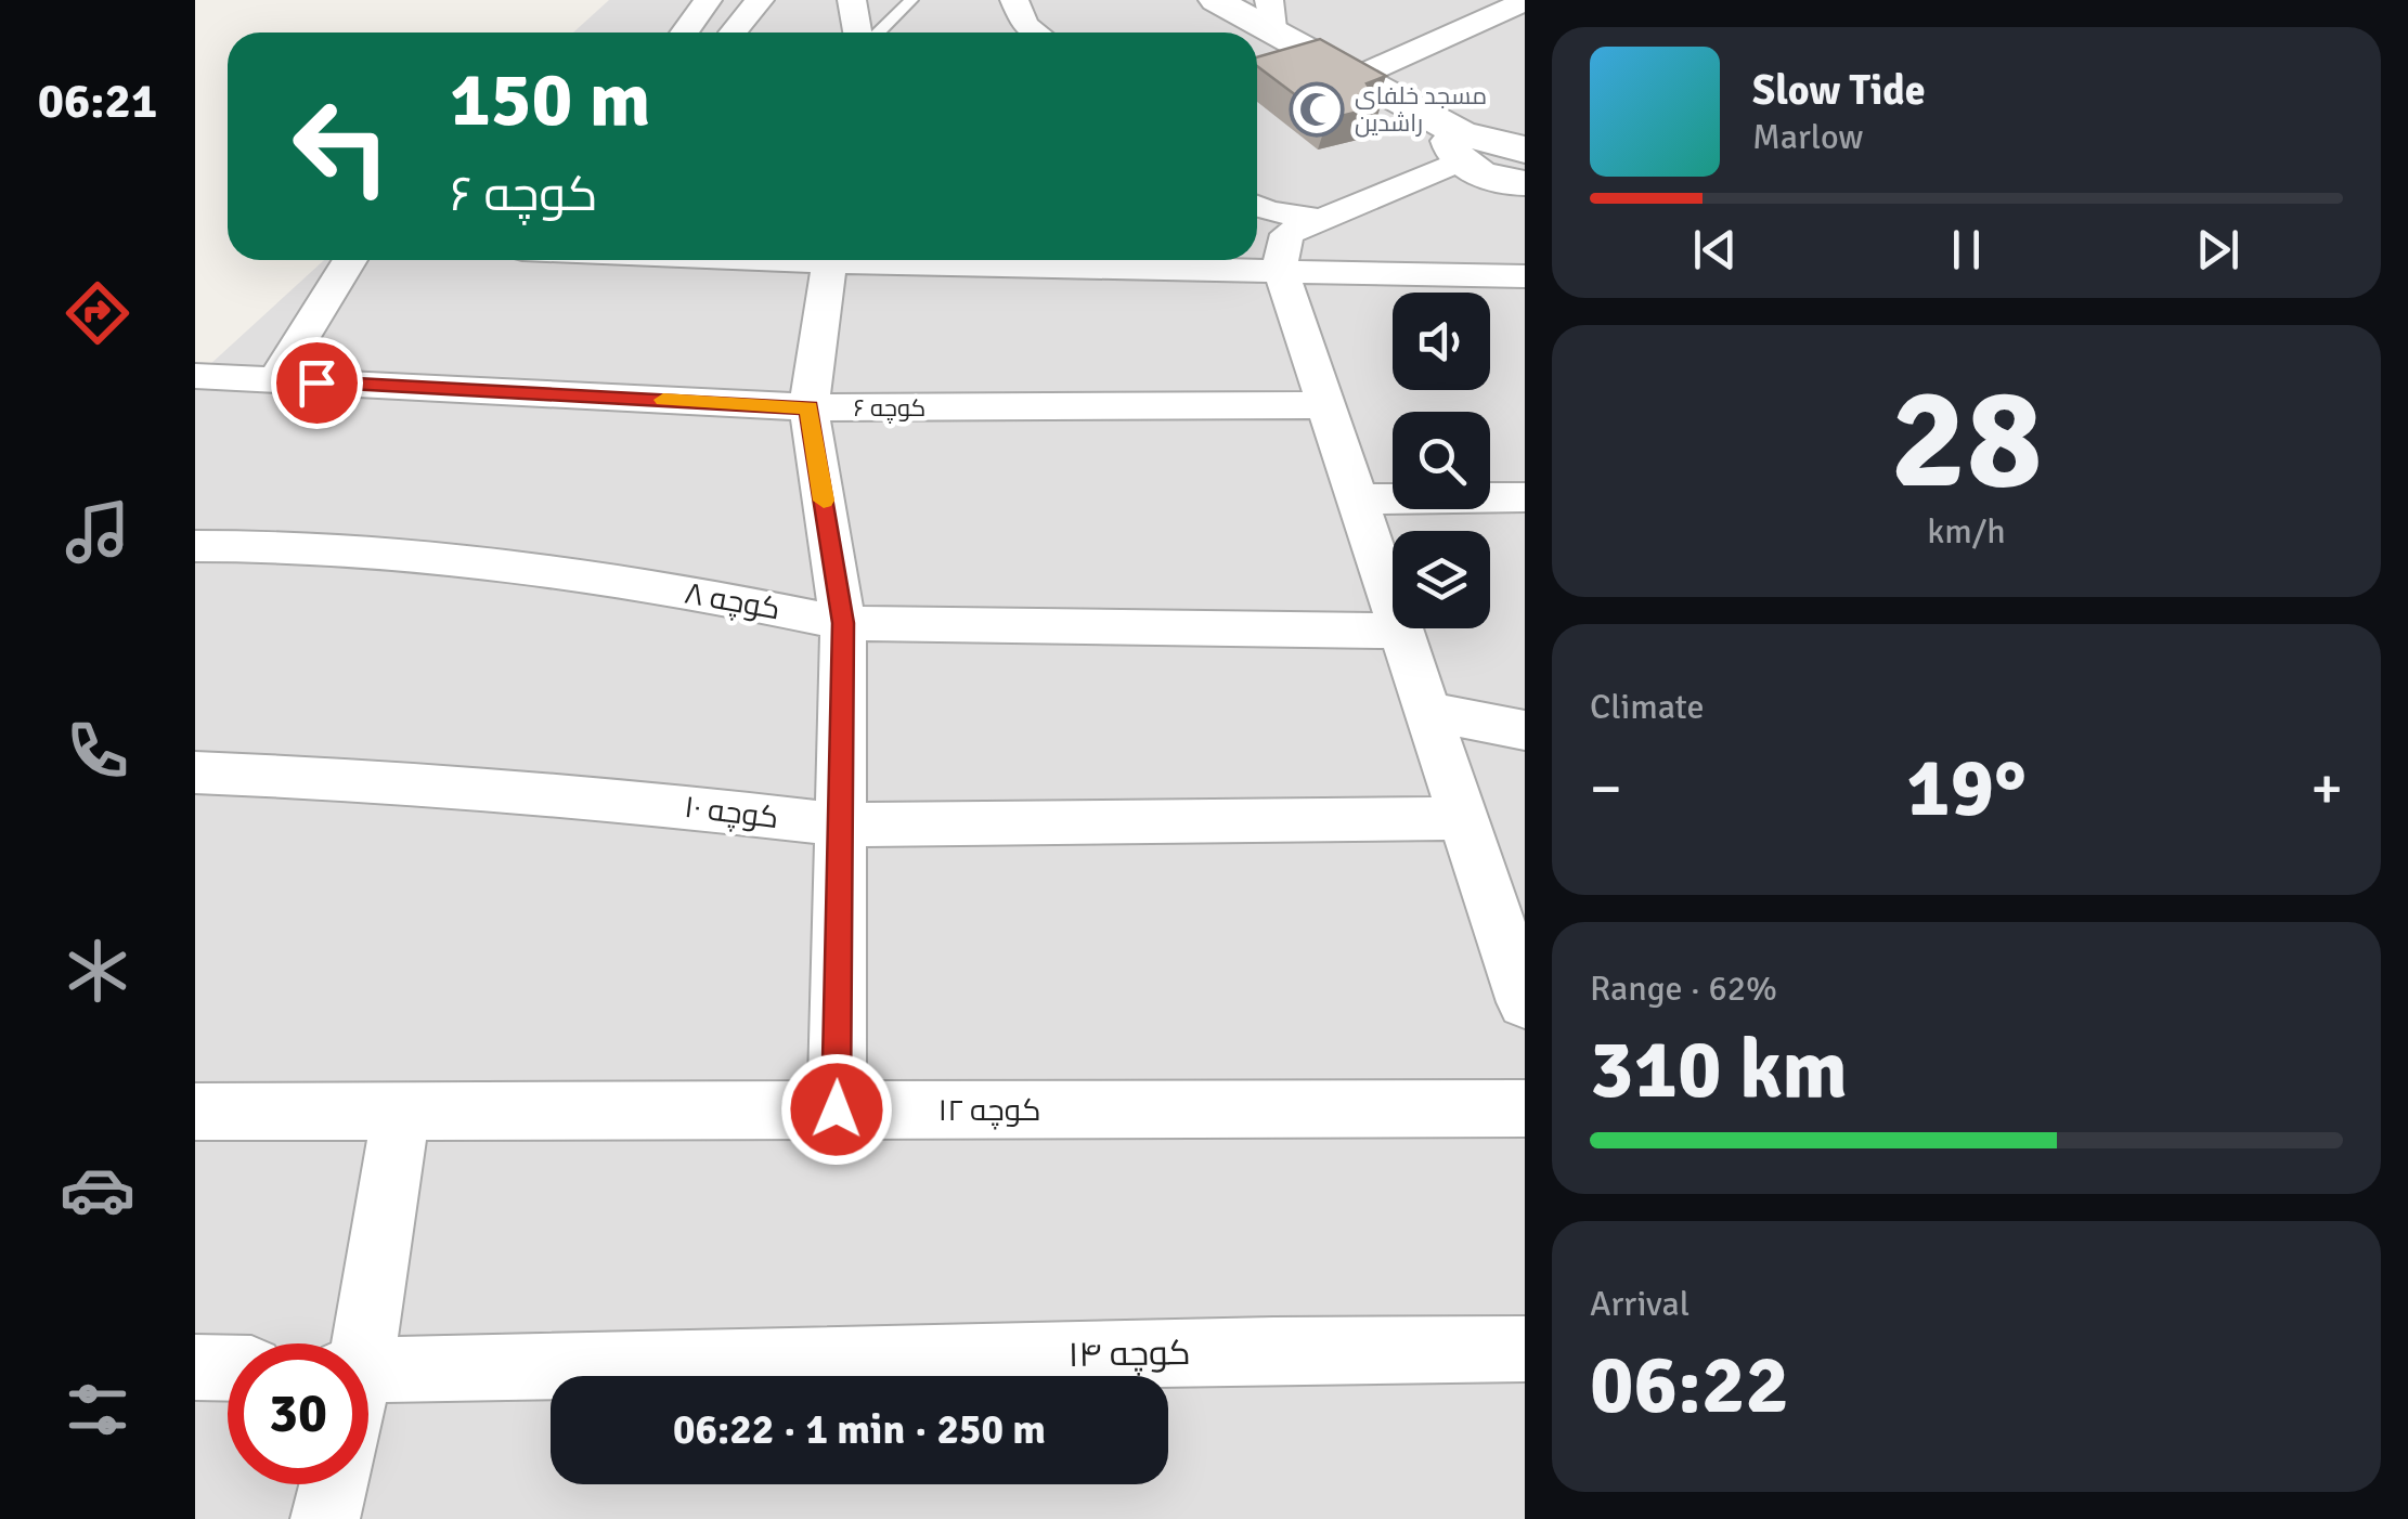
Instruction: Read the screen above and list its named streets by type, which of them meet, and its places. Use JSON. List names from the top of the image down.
{
  "streets": {
    "street": [
      "کوچه ۶",
      "کوچه ۸",
      "کوچه ۱۰",
      "کوچه ۱۲",
      "کوچه ۱۴"
    ]
  },
  "places": {
    "mosque": ["مسجد خلفای راشدین"]
  },
  "page": {
    "tabs": "06:21",
    "turn": ["150 m", "کوچه ۶"],
    "song": ["Slow Tide", "Marlow"],
    "tile": [
      ["28", "km/h"],
      "Climate",
      ["Range · 62%", "310 km"],
      ["Arrival", "06:22"]
    ],
    "heat": ["−", "19°", "+"],
    "limit": "30",
    "trip": "06:22 · 1 min · 250 m"
  }
}
